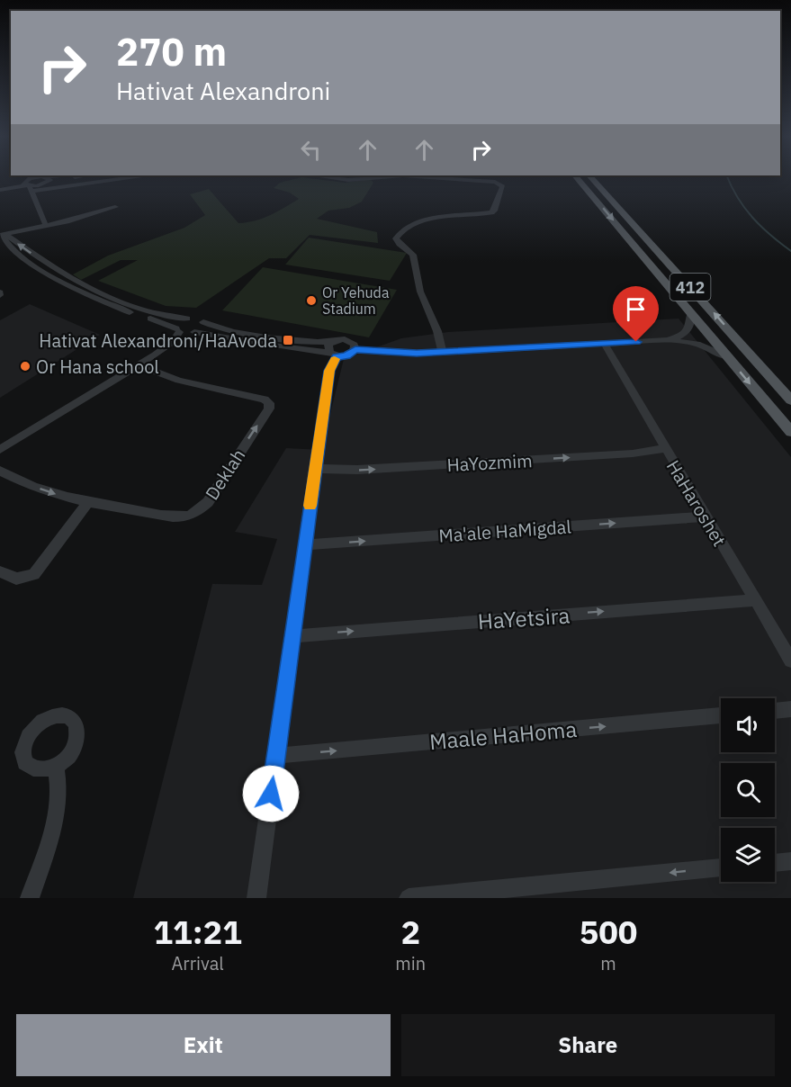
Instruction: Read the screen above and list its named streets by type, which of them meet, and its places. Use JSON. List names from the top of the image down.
{
  "streets": {
    "main road": ["412"],
    "street": [
      "HaYozmim",
      "Deklah",
      "HaHaroshet",
      "Ma'ale HaMigdal",
      "HaYetsira",
      "Maale HaHoma"
    ]
  },
  "crossings": [
    ["HaYozmim", "HaHaroshet"],
    ["HaHaroshet", "Ma'ale HaMigdal"],
    ["HaHaroshet", "HaYetsira"]
  ],
  "one_way": [
    "HaYozmim",
    "Ma'ale HaMigdal",
    "HaYetsira",
    "Maale HaHoma"
  ],
  "places": {
    "other": ["Or Yehuda Stadium", "Or Hana school"],
    "transit": ["Hativat Alexandroni/HaAvoda"]
  },
  "page": {
    "turn": ["270 m", "Hativat Alexandroni"],
    "eta": [
      "11:21",
      "Arrival",
      "2",
      "min",
      "500",
      "m"
    ],
    "buttons": ["Exit", "Share"]
  }
}
